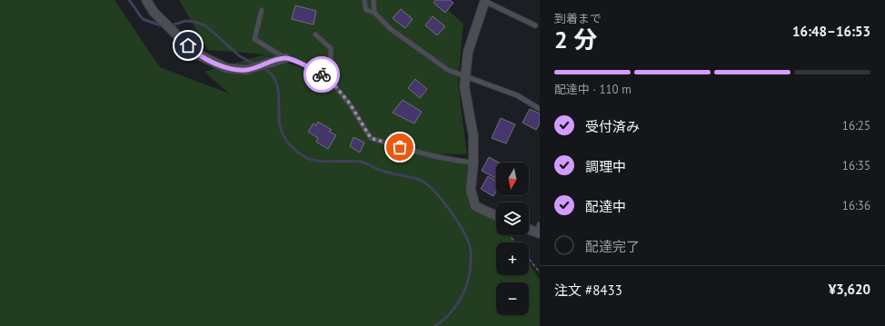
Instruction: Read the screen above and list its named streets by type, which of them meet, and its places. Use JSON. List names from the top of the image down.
{
  "north": "bottom",
  "page": {
    "heading": ["2 分", "到着まで", "16:48–16:53"],
    "panel": ["注文 #8433", "¥3,620"],
    "bar": "配達中 · 110 m",
    "list": [
      ["受付済み", "16:25"],
      ["調理中", "16:35"],
      ["配達中", "16:36"],
      "配達完了"
    ],
    "map_buttons": ["+", "−"]
  }
}
